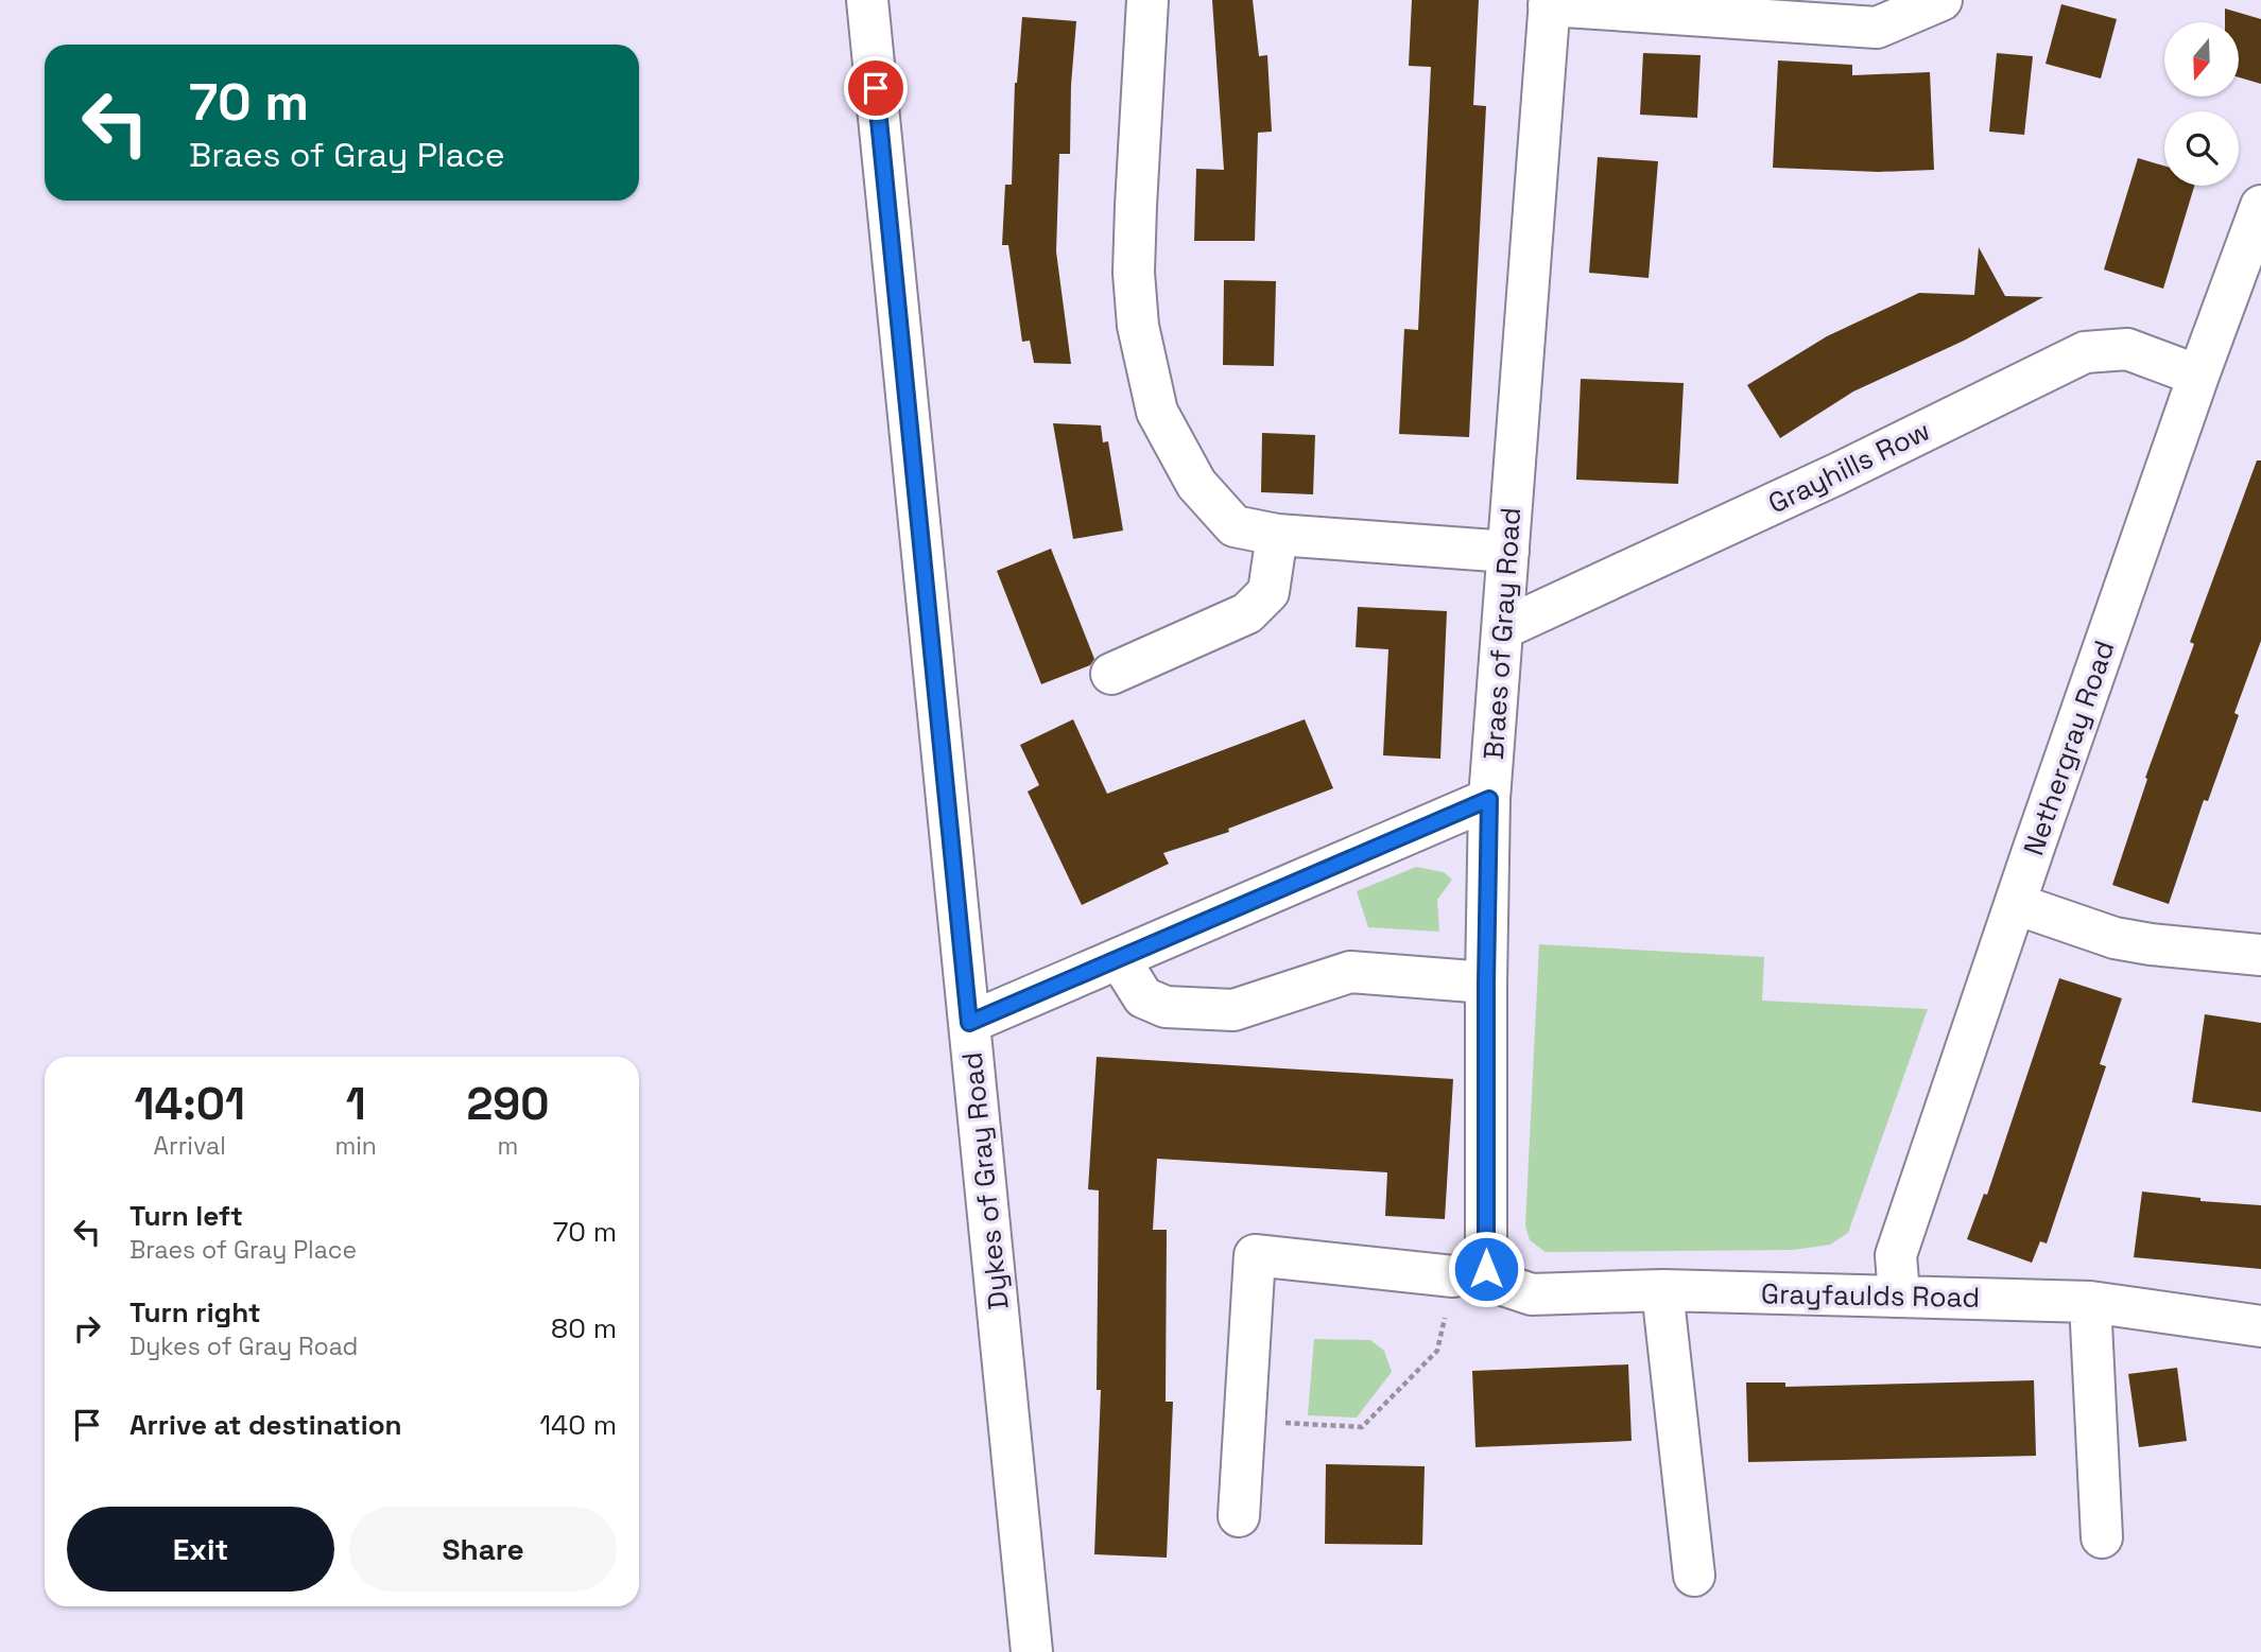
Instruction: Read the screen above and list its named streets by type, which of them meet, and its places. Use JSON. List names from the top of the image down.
{
  "streets": {
    "street": [
      "Grayhills Row",
      "Braes of Gray Road",
      "Nethergray Road",
      "Dykes of Gray Road",
      "Grayfaulds Road"
    ]
  },
  "crossings": [
    ["Grayhills Row", "Braes of Gray Road"],
    ["Grayhills Row", "Nethergray Road"],
    ["Braes of Gray Road", "Grayfaulds Road"],
    ["Nethergray Road", "Grayfaulds Road"]
  ],
  "north": "bottom",
  "page": {
    "turn": ["70 m", "Braes of Gray Place"],
    "eta": [
      "14:01",
      "Arrival",
      "1",
      "min",
      "290",
      "m"
    ],
    "list": [
      {
        "name": "Turn left",
        "note": "Braes of Gray Place",
        "value": "70 m"
      },
      {
        "name": "Turn right",
        "note": "Dykes of Gray Road",
        "value": "80 m"
      },
      {
        "name": "Arrive at destination",
        "value": "140 m"
      }
    ],
    "buttons": ["Exit", "Share"]
  }
}
